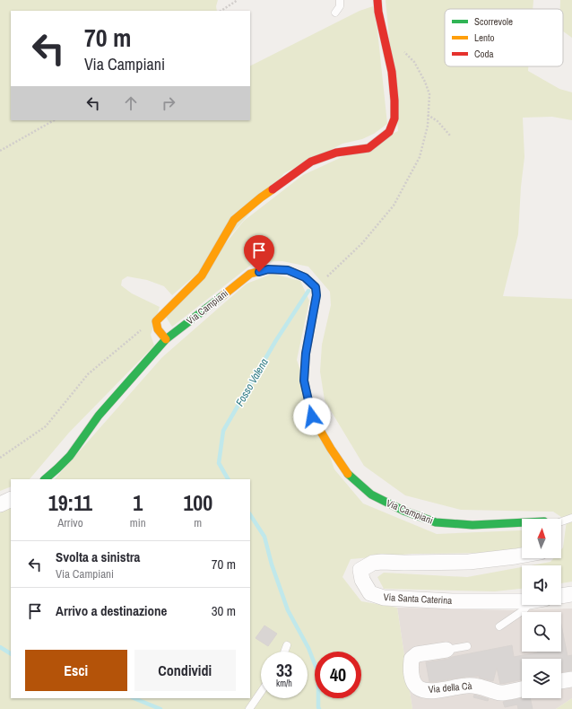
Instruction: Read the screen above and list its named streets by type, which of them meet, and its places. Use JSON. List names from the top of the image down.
{
  "streets": {
    "street": ["Via Campiani", "Via Santa Caterina", "Via della Cà"]
  },
  "water": ["Fosso Valena"],
  "legend": ["Scorrevole", "Lento", "Coda"],
  "north": "top",
  "page": {
    "turn": ["70 m", "Via Campiani"],
    "eta": [
      "19:11",
      "Arrivo",
      "1",
      "min",
      "100",
      "m"
    ],
    "list": [
      {
        "name": "Svolta a sinistra",
        "note": "Via Campiani",
        "value": "70 m"
      },
      {
        "name": "Arrivo a destinazione",
        "value": "30 m"
      }
    ],
    "buttons": ["Esci", "Condividi"],
    "speed": "33 km/h",
    "limit": "40"
  }
}
